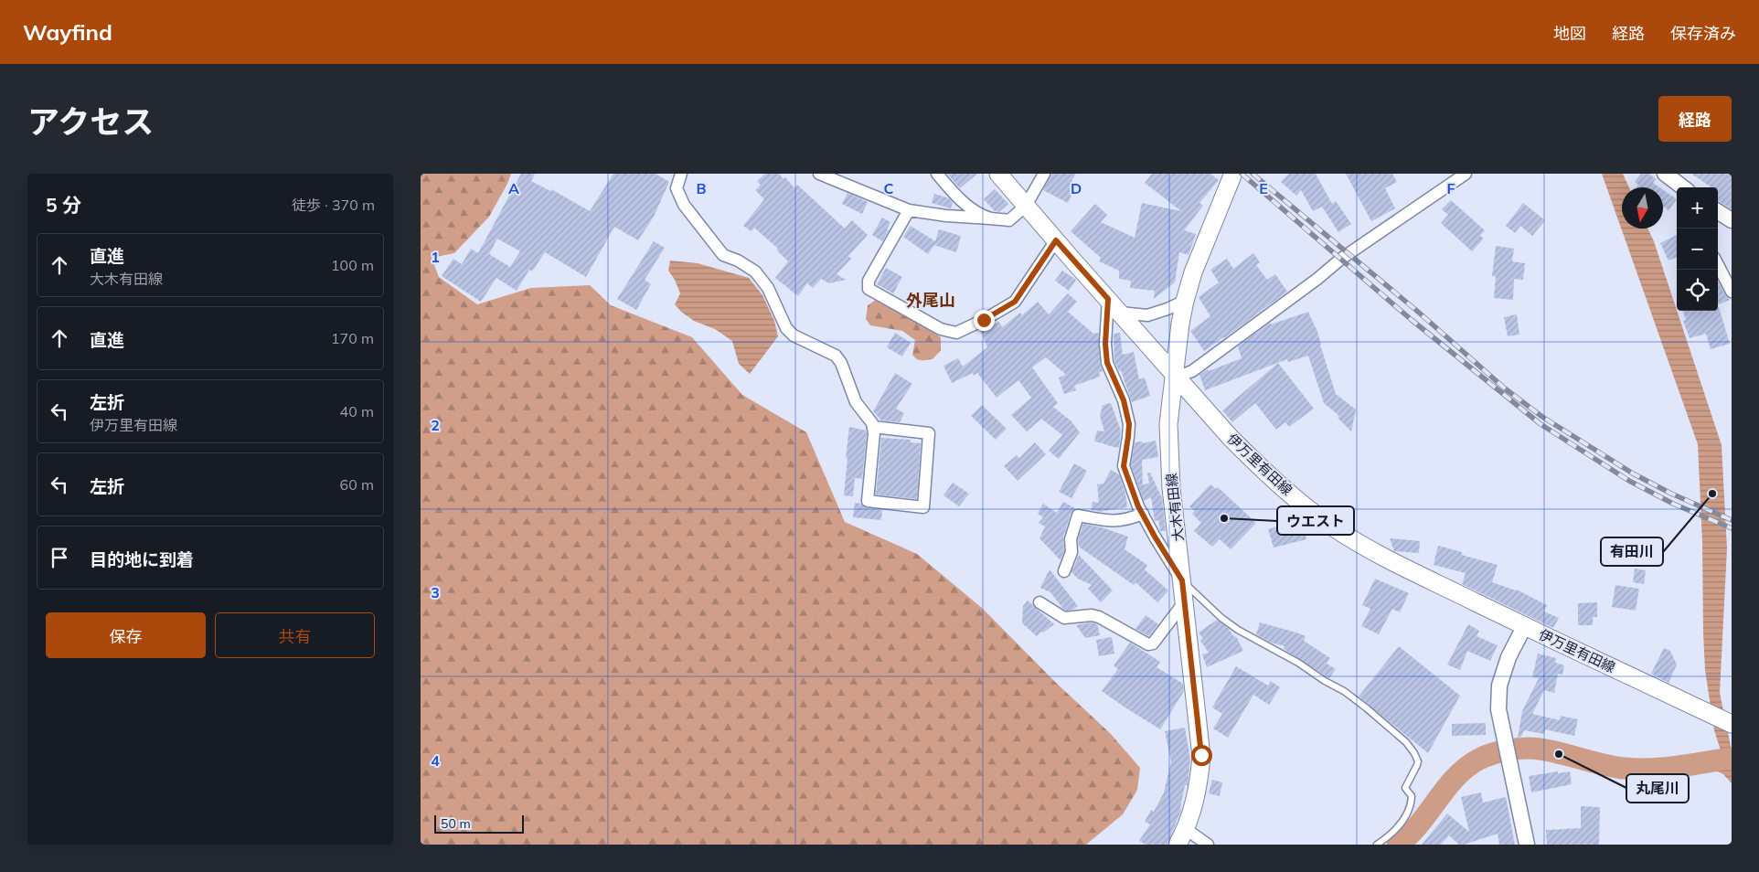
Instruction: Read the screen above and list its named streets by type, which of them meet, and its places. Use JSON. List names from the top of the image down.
{
  "streets": {
    "main road": ["伊万里有田線", "大木有田線"]
  },
  "crossings": [
    ["伊万里有田線", "大木有田線"]
  ],
  "districts": ["外尾山"],
  "places": ["有田川", "ウエスト", "丸尾川"],
  "scale_bar": "50 m",
  "north": "bottom",
  "page": {
    "header": "Wayfind",
    "nav": ["地図", "経路", "保存済み"],
    "title": "アクセス",
    "buttons": [
      "経路",
      ["保存", "共有"]
    ],
    "heading": ["5 分", "徒歩 · 370 m"],
    "map_buttons": ["+", "−"],
    "list": [
      ["直進", "大木有田線", "100 m"],
      ["直進", "170 m"],
      ["左折", "伊万里有田線", "40 m"],
      ["左折", "60 m"],
      "目的地に到着"
    ],
    "scale": "50 m"
  },
  "grid": {
    "columns": [
      "A",
      "B",
      "C",
      "D",
      "E",
      "F"
    ],
    "rows": [
      "1",
      "2",
      "3",
      "4"
    ]
  }
}
